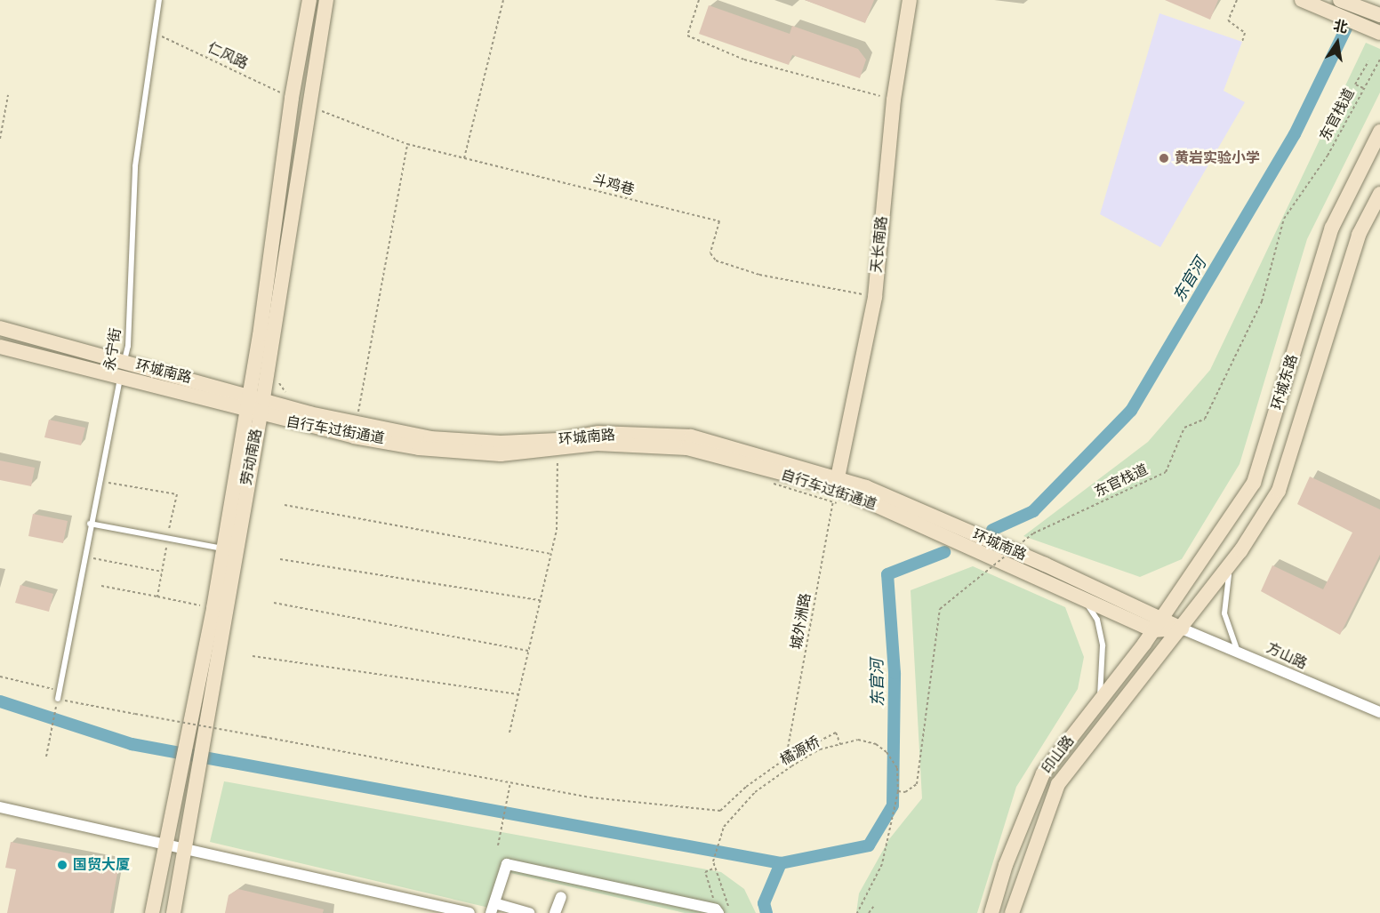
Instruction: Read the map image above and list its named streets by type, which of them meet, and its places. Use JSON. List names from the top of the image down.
{
  "streets": {
    "main road": [
      "天长南路",
      "环城南路",
      "环城东路",
      "劳动南路",
      "印山路"
    ],
    "street": ["方山路"],
    "lane": ["永宁街"],
    "path": [
      "仁风路",
      "东官栈道",
      "斗鸡巷",
      "自行车过街通道",
      "城外洲路",
      "橘源桥"
    ]
  },
  "crossings": [
    ["仁风路", "永宁街"],
    ["仁风路", "劳动南路"],
    ["东官栈道", "橘源桥"],
    ["斗鸡巷", "天长南路"],
    ["斗鸡巷", "劳动南路"],
    ["天长南路", "环城南路"],
    ["天长南路", "自行车过街通道"],
    ["天长南路", "城外洲路"],
    ["永宁街", "环城南路"],
    ["环城南路", "环城东路"],
    ["环城南路", "自行车过街通道"],
    ["环城南路", "劳动南路"],
    ["环城南路", "城外洲路"],
    ["环城南路", "方山路"],
    ["环城南路", "印山路"],
    ["环城东路", "方山路"],
    ["环城东路", "印山路"],
    ["自行车过街通道", "城外洲路"],
    ["方山路", "印山路"]
  ],
  "water": ["东官河"],
  "places": ["黄岩实验小学", "国贸大厦"],
  "north": "top"
}
